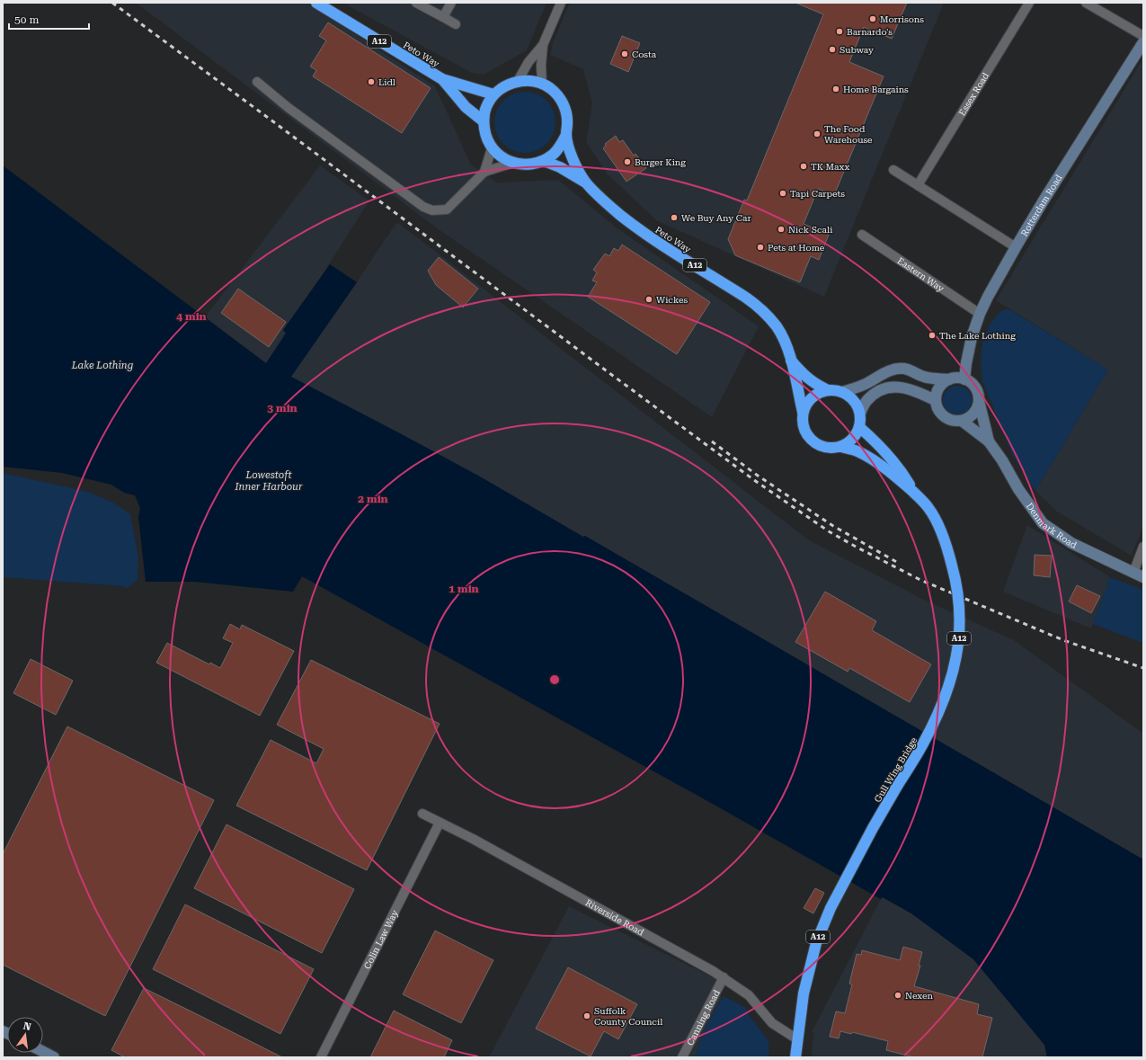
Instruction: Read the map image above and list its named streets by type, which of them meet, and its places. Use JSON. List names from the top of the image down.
{
  "streets": {
    "highway": ["A12", "Peto Way", "Gull Wing Bridge"],
    "street": [
      "Essex Road",
      "Rotterdam Road",
      "Eastern Way",
      "Denmark Road",
      "Riverside Road",
      "Colin Law Way",
      "Canning Road"
    ]
  },
  "crossings": [
    ["A12", "Peto Way"],
    ["A12", "Gull Wing Bridge"],
    ["Rotterdam Road", "Eastern Way"],
    ["Rotterdam Road", "Denmark Road"],
    ["Riverside Road", "Colin Law Way"],
    ["Riverside Road", "Canning Road"]
  ],
  "water": ["Lake Lothing", "Lowestoft Inner Harbour"],
  "places": [
    "Morrisons",
    "Barnardo's",
    "Subway",
    "Costa",
    "Lidl",
    "Home Bargains",
    "The Food Warehouse",
    "Burger King",
    "TK Maxx",
    "Tapi Carpets",
    "We Buy Any Car",
    "Nick Scali",
    "Pets at Home",
    "Wickes",
    "The Lake Lothing",
    "Nexen",
    "Suffolk County Council"
  ],
  "scale_bar": "50 m",
  "north": "top",
  "rings": [
    "4 min",
    "3 min",
    "2 min",
    "1 min"
  ]
}
